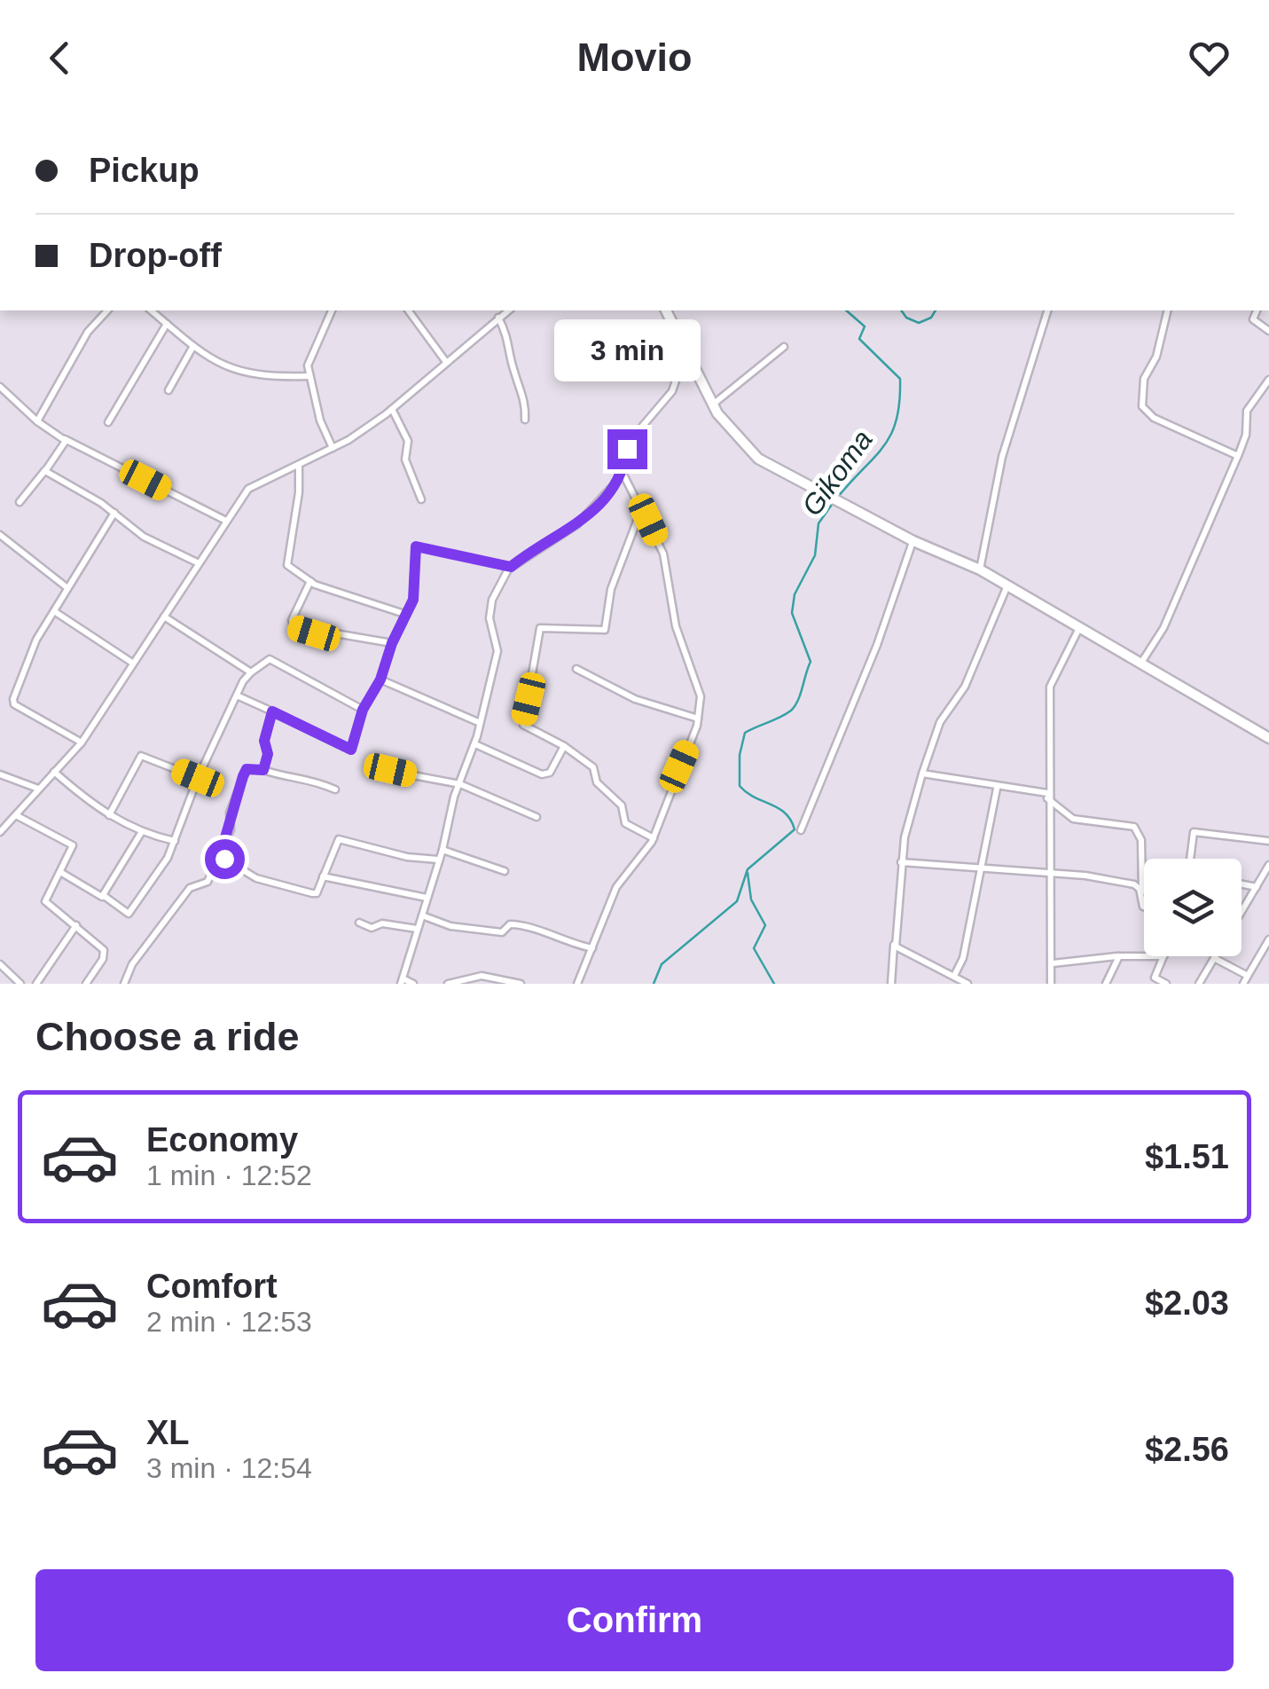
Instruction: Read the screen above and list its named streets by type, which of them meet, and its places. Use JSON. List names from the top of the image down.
{
  "water": ["Gikoma"],
  "page": {
    "header": "Movio",
    "banner": ["Pickup", "Drop-off"],
    "bubble": "3 min",
    "heading": "Choose a ride",
    "list": [
      {
        "name": "Economy",
        "note": "1 min · 12:52",
        "value": "$1.51"
      },
      {
        "name": "Comfort",
        "note": "2 min · 12:53",
        "value": "$2.03"
      },
      {
        "name": "XL",
        "note": "3 min · 12:54",
        "value": "$2.56"
      }
    ],
    "buttons": "Confirm"
  }
}
